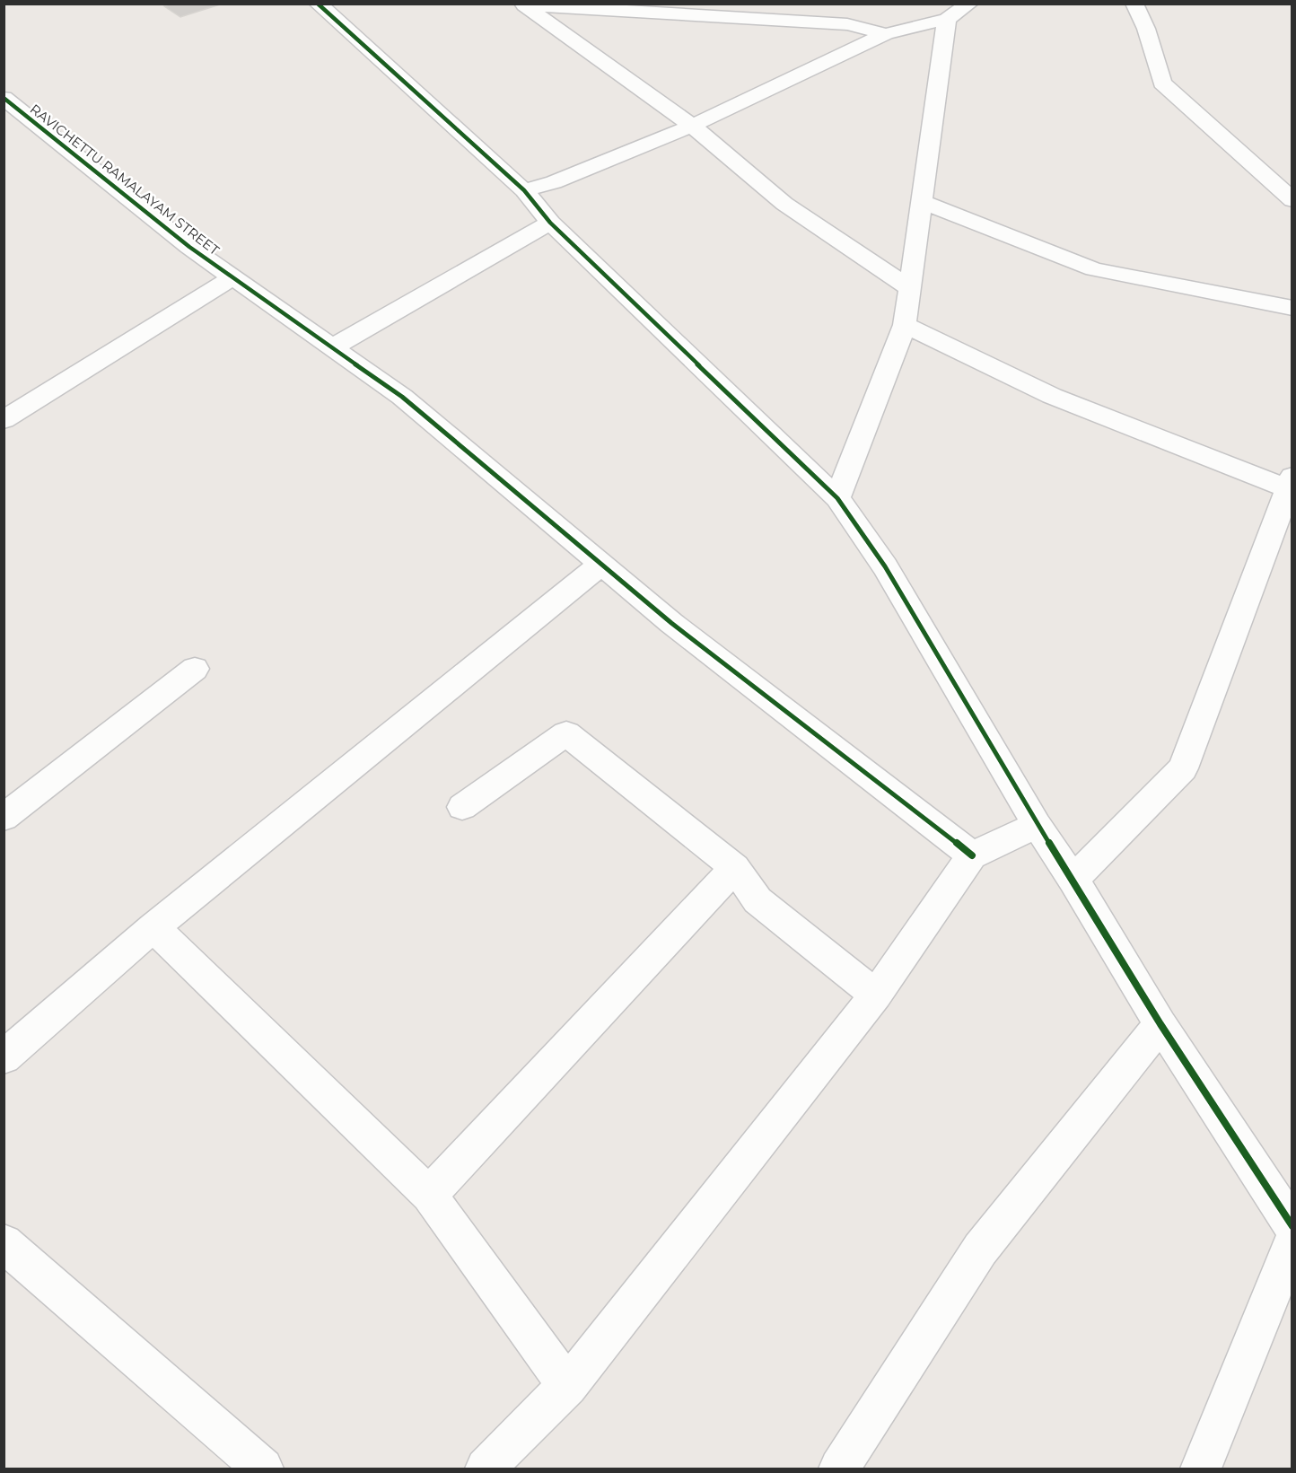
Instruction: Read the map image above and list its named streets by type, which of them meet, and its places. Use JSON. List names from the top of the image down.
{
  "streets": {
    "street": ["RAVICHETTU RAMALAYAM STREET"]
  }
}
